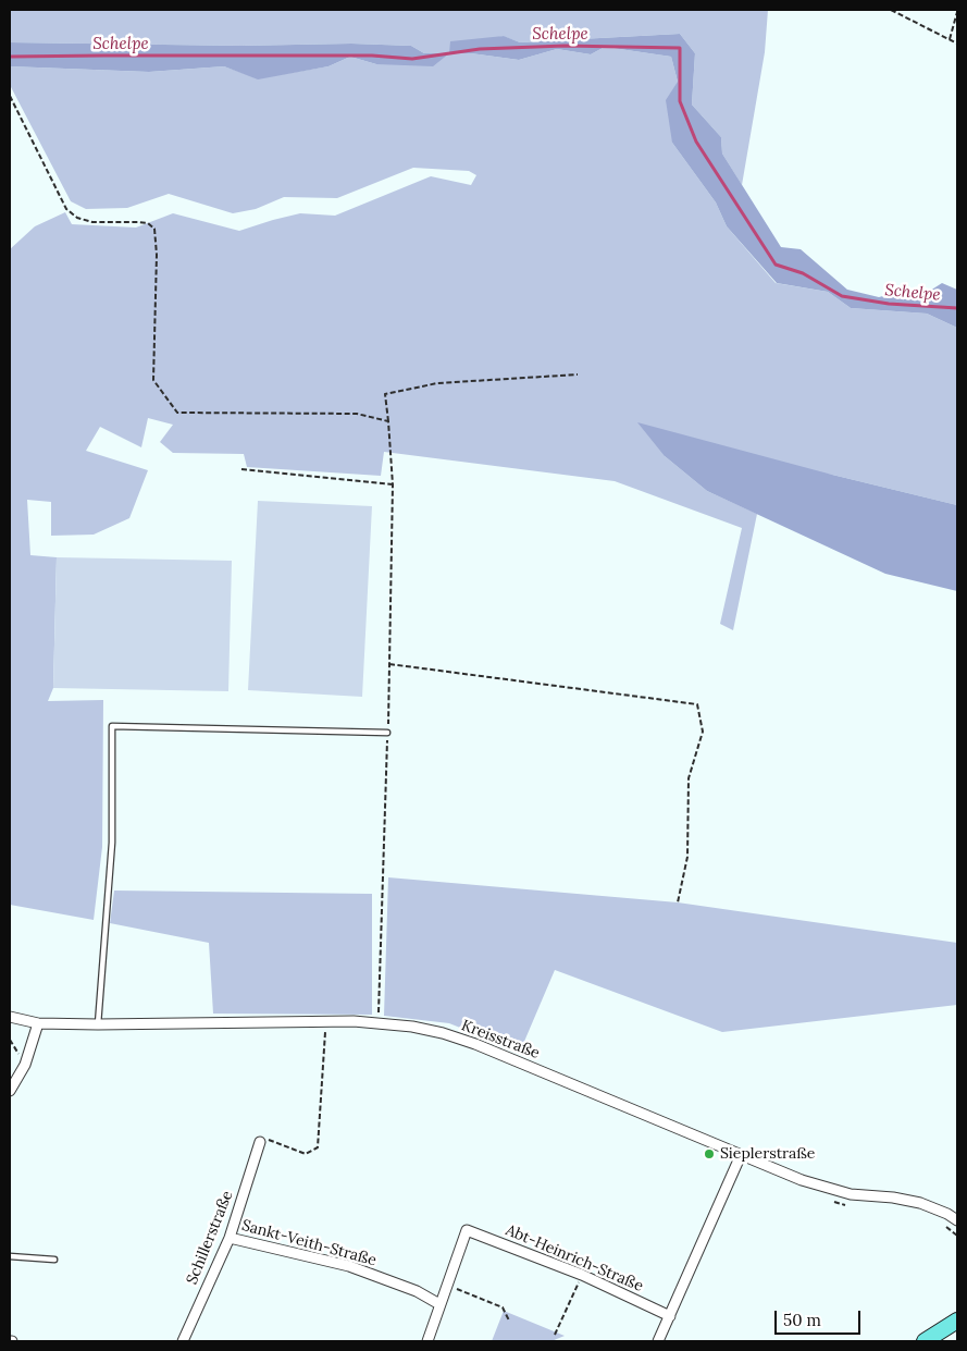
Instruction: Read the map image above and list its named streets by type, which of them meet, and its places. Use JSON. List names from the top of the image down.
{
  "streets": {
    "street": [
      "Kreisstraße",
      "Schillerstraße",
      "Sankt-Veith-Straße",
      "Abt-Heinrich-Straße"
    ]
  },
  "crossings": [
    ["Schillerstraße", "Sankt-Veith-Straße"]
  ],
  "water": ["Schelpe"],
  "places": ["Sieplerstraße"],
  "scale_bar": "50 m"
}
